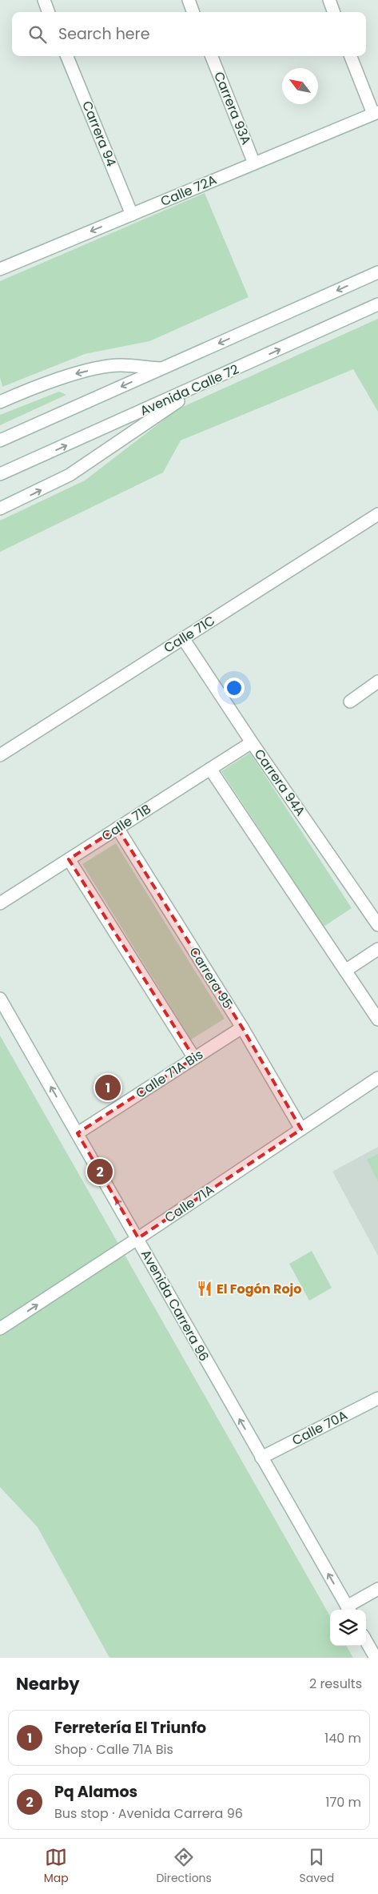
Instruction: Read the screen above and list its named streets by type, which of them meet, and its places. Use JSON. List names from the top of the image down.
{
  "streets": {
    "street": [
      "Carrera 93A",
      "Carrera 94",
      "Calle 72A",
      "Avenida Calle 72",
      "Calle 71C",
      "Carrera 94A",
      "Calle 71B",
      "Carrera 95",
      "Calle 71A Bis",
      "Calle 71A",
      "Avenida Carrera 96",
      "Calle 70A"
    ]
  },
  "crossings": [
    ["Carrera 93A", "Calle 72A"],
    ["Carrera 94", "Calle 72A"],
    ["Calle 71C", "Carrera 94A"],
    ["Carrera 94A", "Calle 71B"],
    ["Calle 71B", "Carrera 95"],
    ["Carrera 95", "Calle 71A Bis"],
    ["Carrera 95", "Calle 71A"],
    ["Calle 71A Bis", "Avenida Carrera 96"],
    ["Calle 71A", "Avenida Carrera 96"],
    ["Avenida Carrera 96", "Calle 70A"]
  ],
  "one_way": ["Calle 71A", "Avenida Carrera 96"],
  "places": {
    "restaurant": ["El Fogón Rojo"]
  },
  "north": "top left",
  "page": {
    "search": "Search here",
    "pins": ["1", "2"],
    "heading": ["Nearby", "2 results"],
    "list": [
      {
        "mark": "1",
        "name": "Ferretería El Triunfo",
        "note": "Shop · Calle 71A Bis",
        "value": "140 m"
      },
      {
        "mark": "2",
        "name": "Pq Alamos",
        "note": "Bus stop · Avenida Carrera 96",
        "value": "170 m"
      }
    ],
    "nav": ["Map", "Directions", "Saved"]
  }
}
